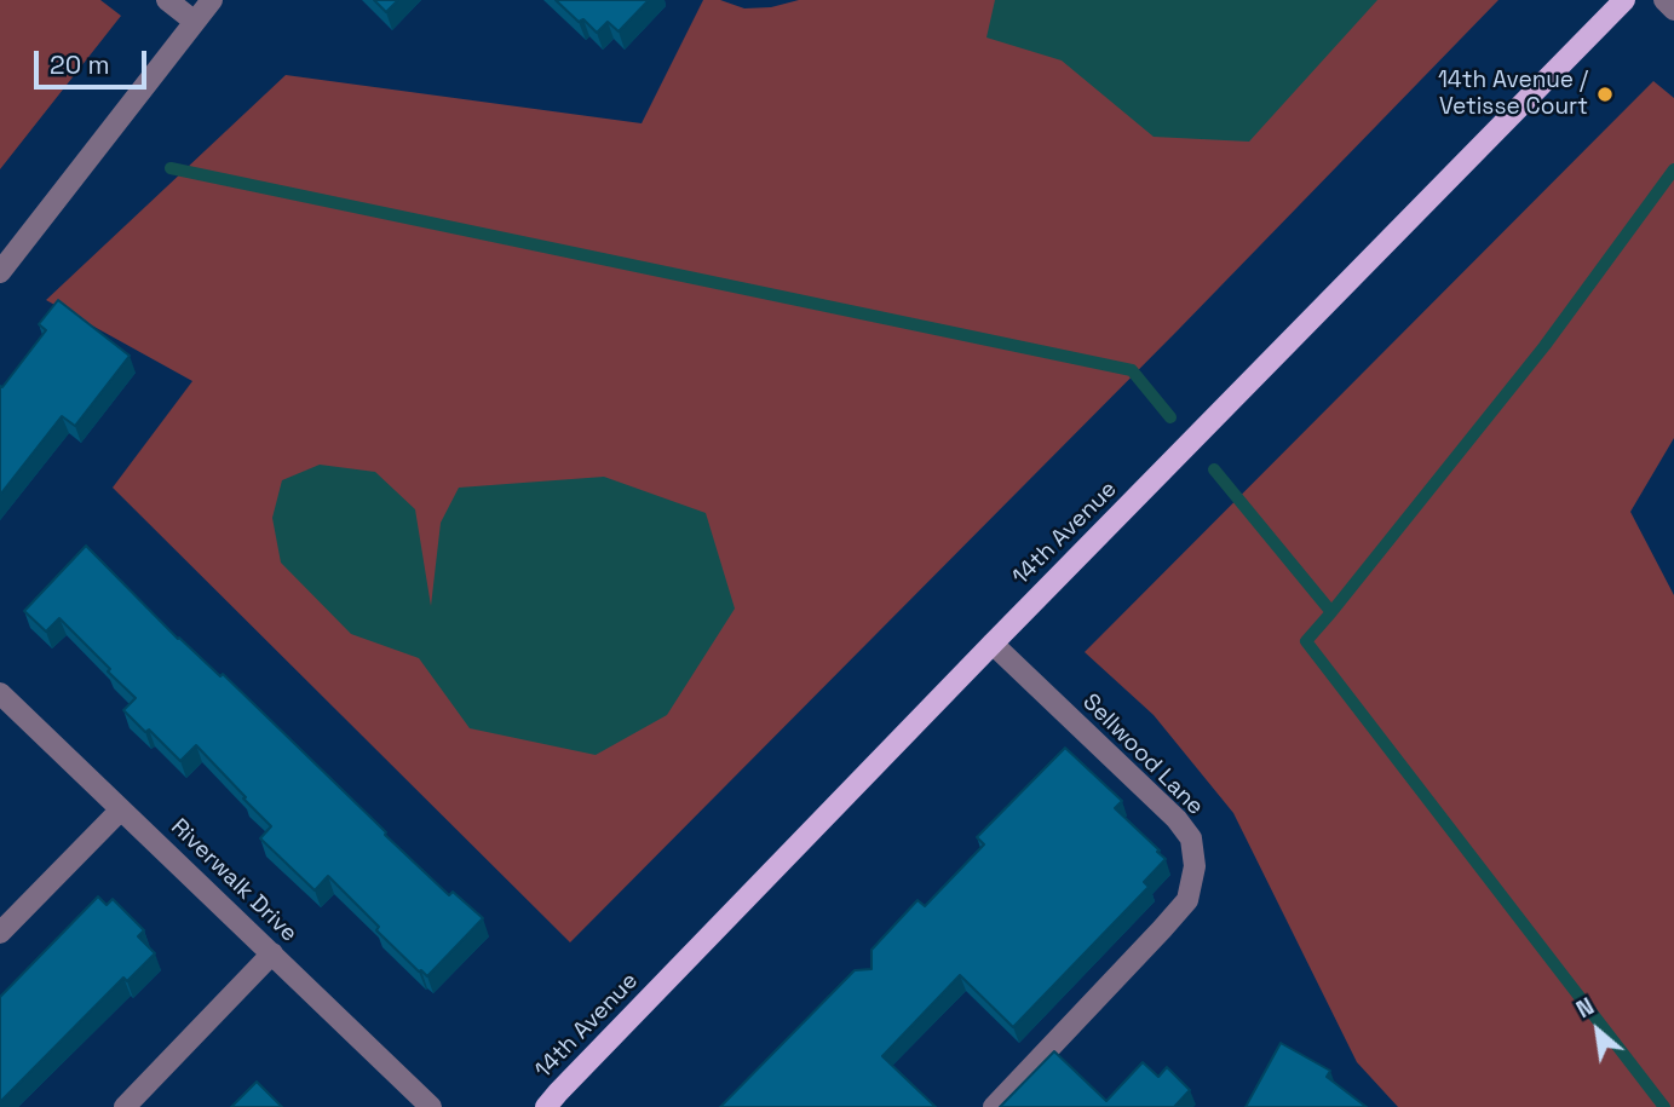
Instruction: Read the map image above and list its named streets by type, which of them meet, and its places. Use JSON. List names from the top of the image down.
{
  "streets": {
    "main road": ["14th Avenue"],
    "street": ["Sellwood Lane", "Riverwalk Drive"]
  },
  "crossings": [
    ["14th Avenue", "Sellwood Lane"]
  ],
  "places": ["14th Avenue / Vetisse Court"],
  "scale_bar": "20 m",
  "north": "top left"
}
